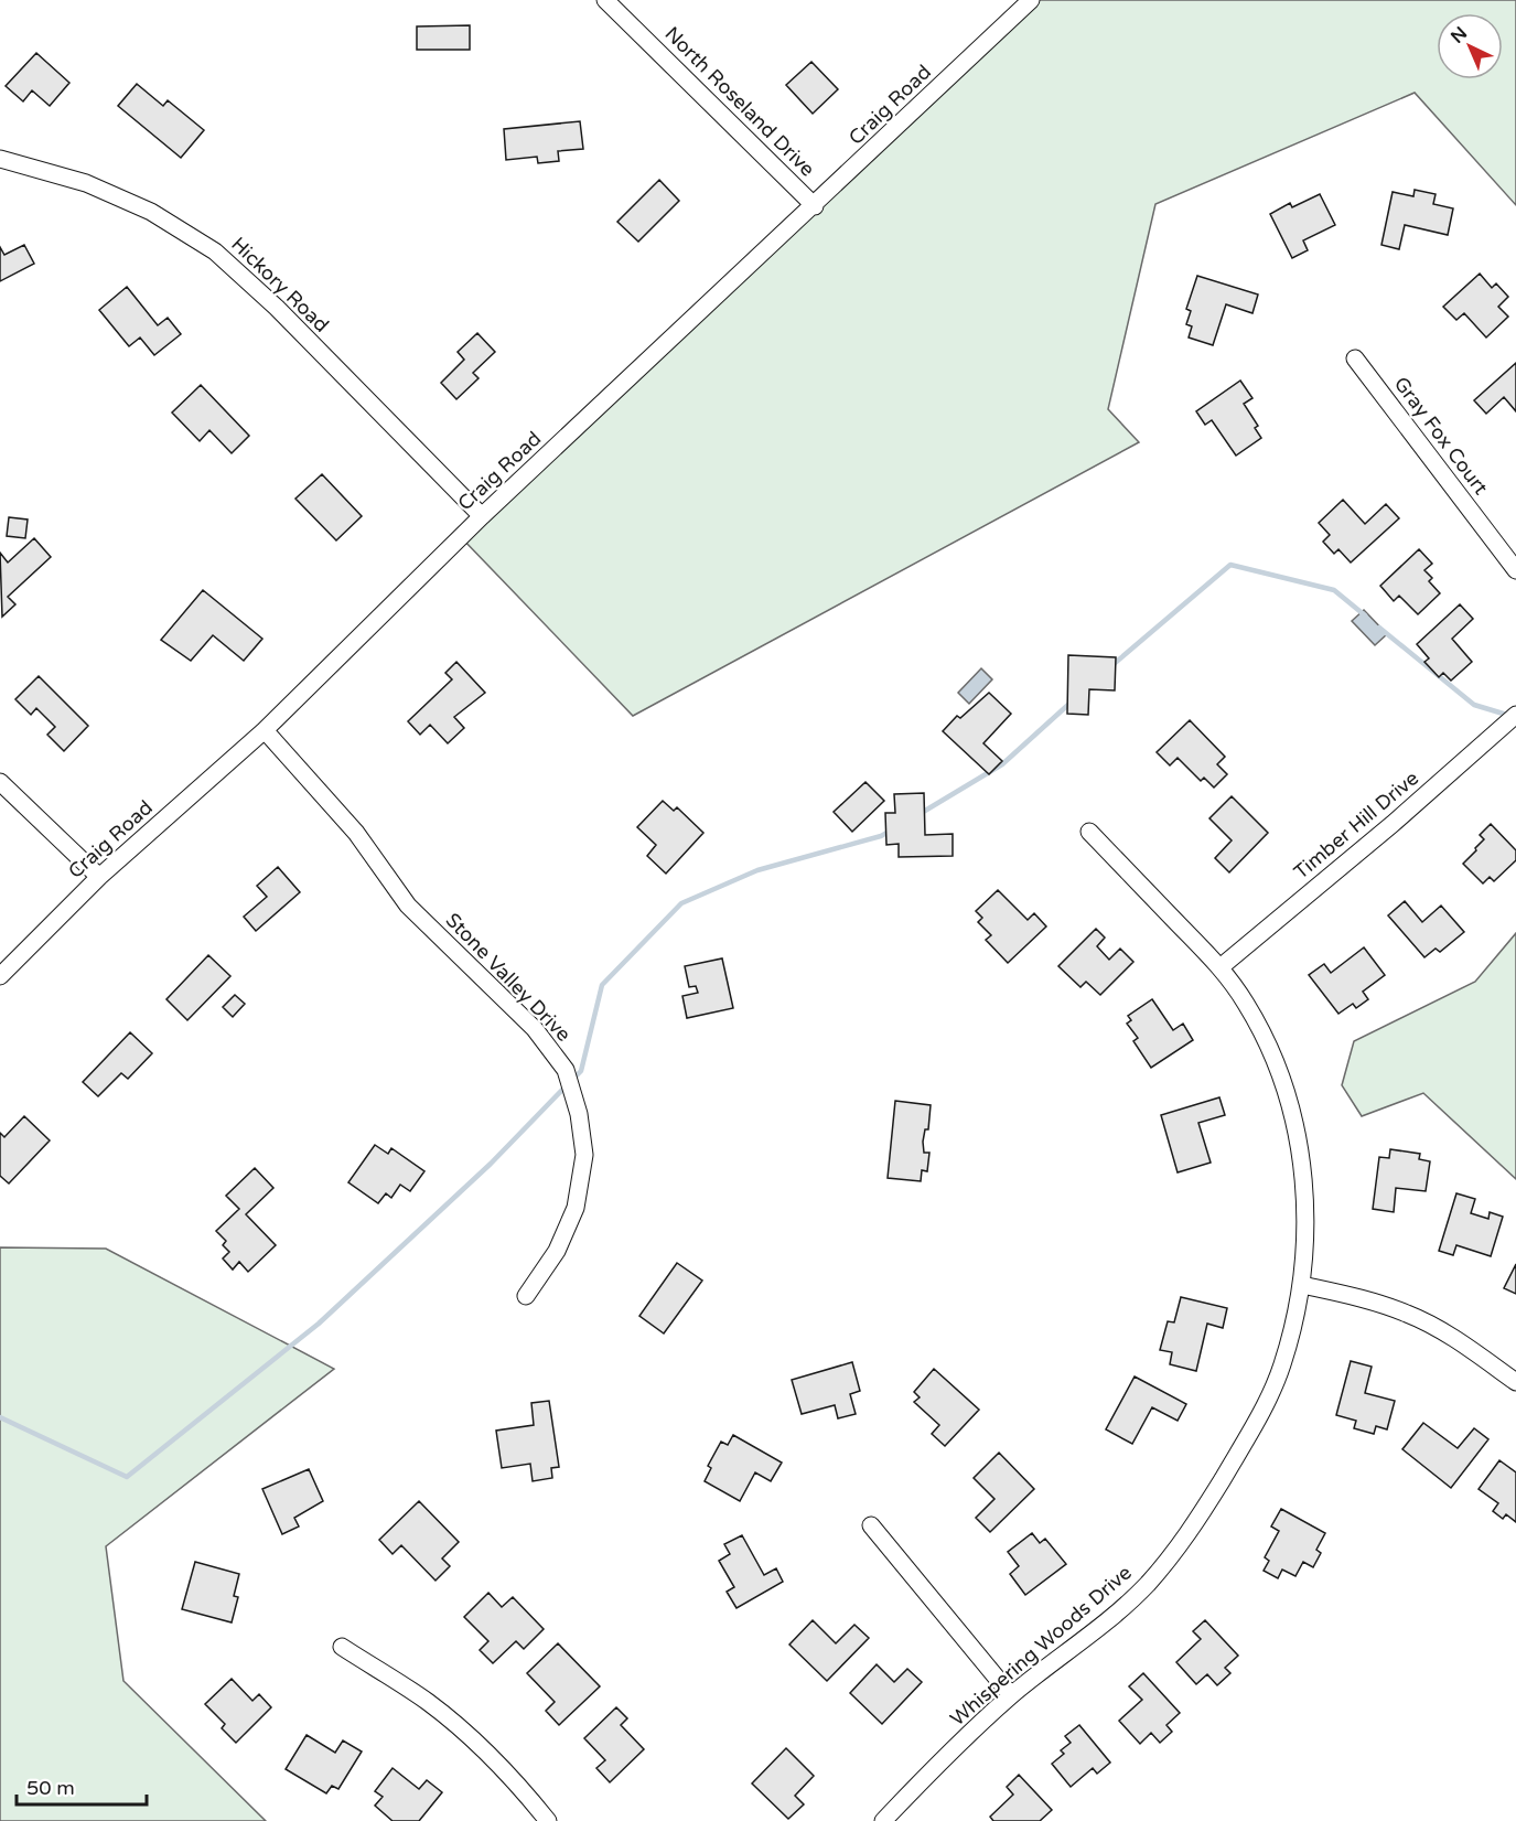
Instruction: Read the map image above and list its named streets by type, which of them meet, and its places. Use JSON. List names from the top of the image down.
{
  "streets": {
    "street": [
      "North Roseland Drive",
      "Craig Road",
      "Hickory Road",
      "Gray Fox Court",
      "Timber Hill Drive",
      "Stone Valley Drive",
      "Whispering Woods Drive"
    ]
  },
  "crossings": [
    ["North Roseland Drive", "Craig Road"],
    ["Craig Road", "Hickory Road"],
    ["Craig Road", "Stone Valley Drive"],
    ["Timber Hill Drive", "Whispering Woods Drive"]
  ],
  "scale_bar": "50 m",
  "north": "top left"
}
